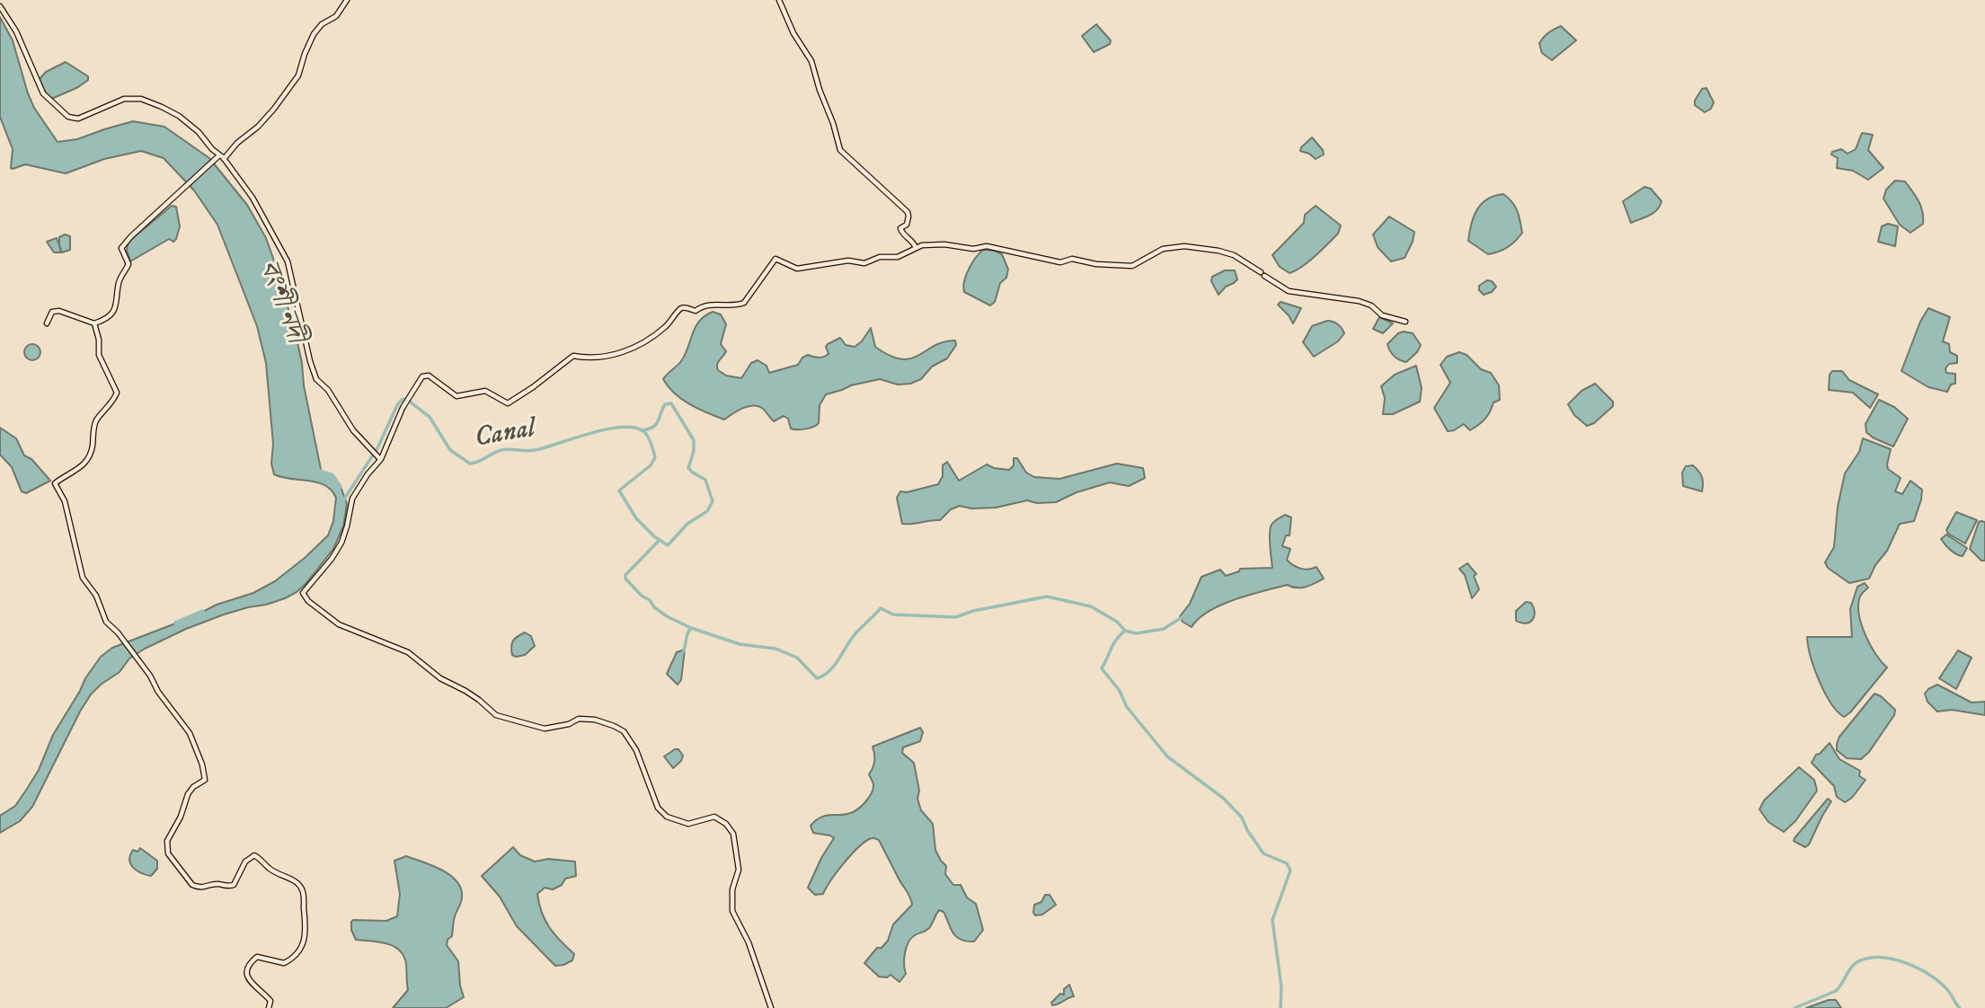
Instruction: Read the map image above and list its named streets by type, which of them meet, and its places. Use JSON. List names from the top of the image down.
{
  "water": ["বংশী নদী", "Canal"]
}
